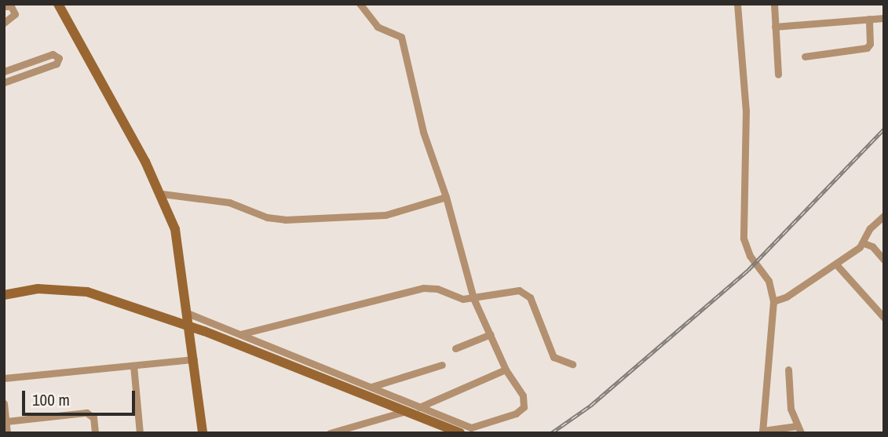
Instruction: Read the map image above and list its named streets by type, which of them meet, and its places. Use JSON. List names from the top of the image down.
{
  "scale_bar": "100 m"
}
